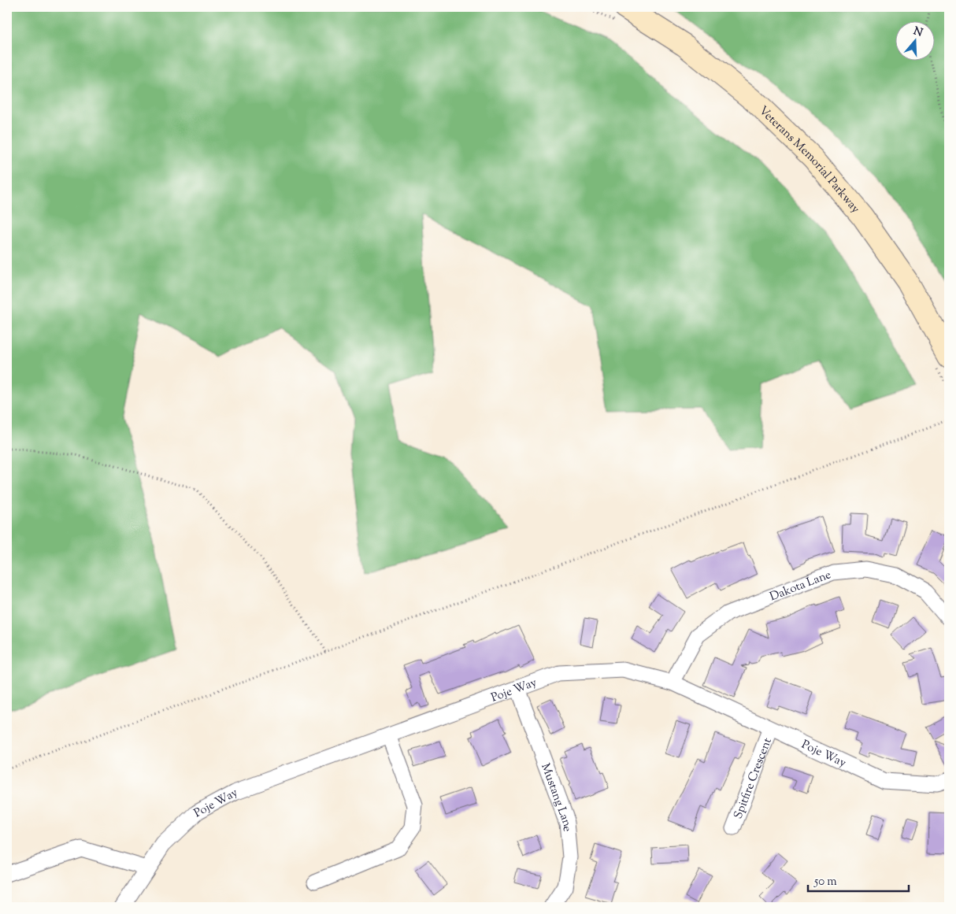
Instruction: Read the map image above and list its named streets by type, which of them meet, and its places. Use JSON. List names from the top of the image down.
{
  "streets": {
    "main road": ["Veterans Memorial Parkway"],
    "street": [
      "Dakota Lane",
      "Poje Way",
      "Spitfire Crescent",
      "Mustang Lane"
    ]
  },
  "crossings": [
    ["Dakota Lane", "Poje Way"],
    ["Poje Way", "Spitfire Crescent"],
    ["Poje Way", "Mustang Lane"]
  ],
  "scale_bar": "50 m",
  "north": "top"
}
